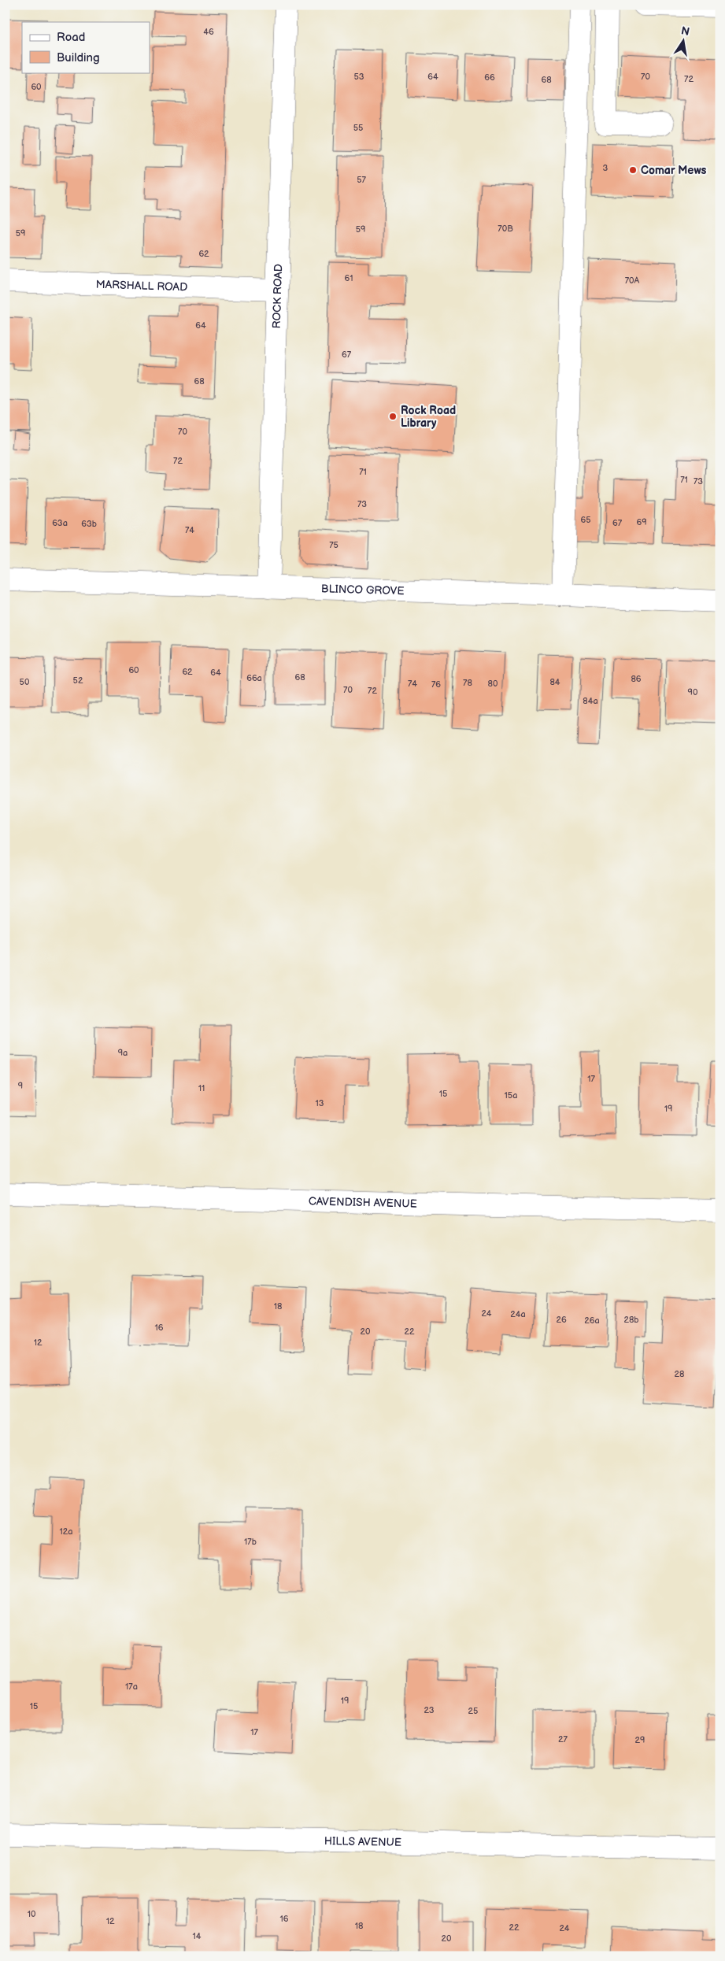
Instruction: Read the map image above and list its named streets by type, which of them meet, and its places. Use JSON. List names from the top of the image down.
{
  "streets": {
    "street": [
      "MARSHALL ROAD",
      "ROCK ROAD",
      "BLINCO GROVE",
      "CAVENDISH AVENUE",
      "HILLS AVENUE"
    ]
  },
  "crossings": [
    ["MARSHALL ROAD", "ROCK ROAD"],
    ["ROCK ROAD", "BLINCO GROVE"]
  ],
  "places": ["Comar Mews", "Rock Road Library"],
  "house_numbers": [
    "46",
    "53",
    "64",
    "70",
    "66",
    "72",
    "68",
    "60",
    "55",
    "3",
    "57",
    "70B",
    "59",
    "59",
    "62",
    "61",
    "70A",
    "64",
    "67",
    "68",
    "70",
    "72",
    "71",
    "71",
    "73",
    "73",
    "65",
    "69",
    "63a",
    "67",
    "63b",
    "74",
    "75",
    "60",
    "62",
    "64",
    "68",
    "66a",
    "86",
    "52",
    "50",
    "84",
    "78",
    "74",
    "80",
    "76",
    "70",
    "72",
    "90",
    "84a",
    "9a",
    "17",
    "9",
    "11",
    "15",
    "15a",
    "13",
    "19",
    "18",
    "24",
    "24a",
    "26",
    "28b",
    "26a",
    "16",
    "20",
    "22",
    "12",
    "28",
    "12a",
    "17b",
    "17a",
    "19",
    "15",
    "23",
    "25",
    "17",
    "27",
    "29",
    "10",
    "16",
    "12",
    "18",
    "22",
    "24",
    "14",
    "20"
  ],
  "legend": ["Road", "Building"],
  "north": "top"
}
